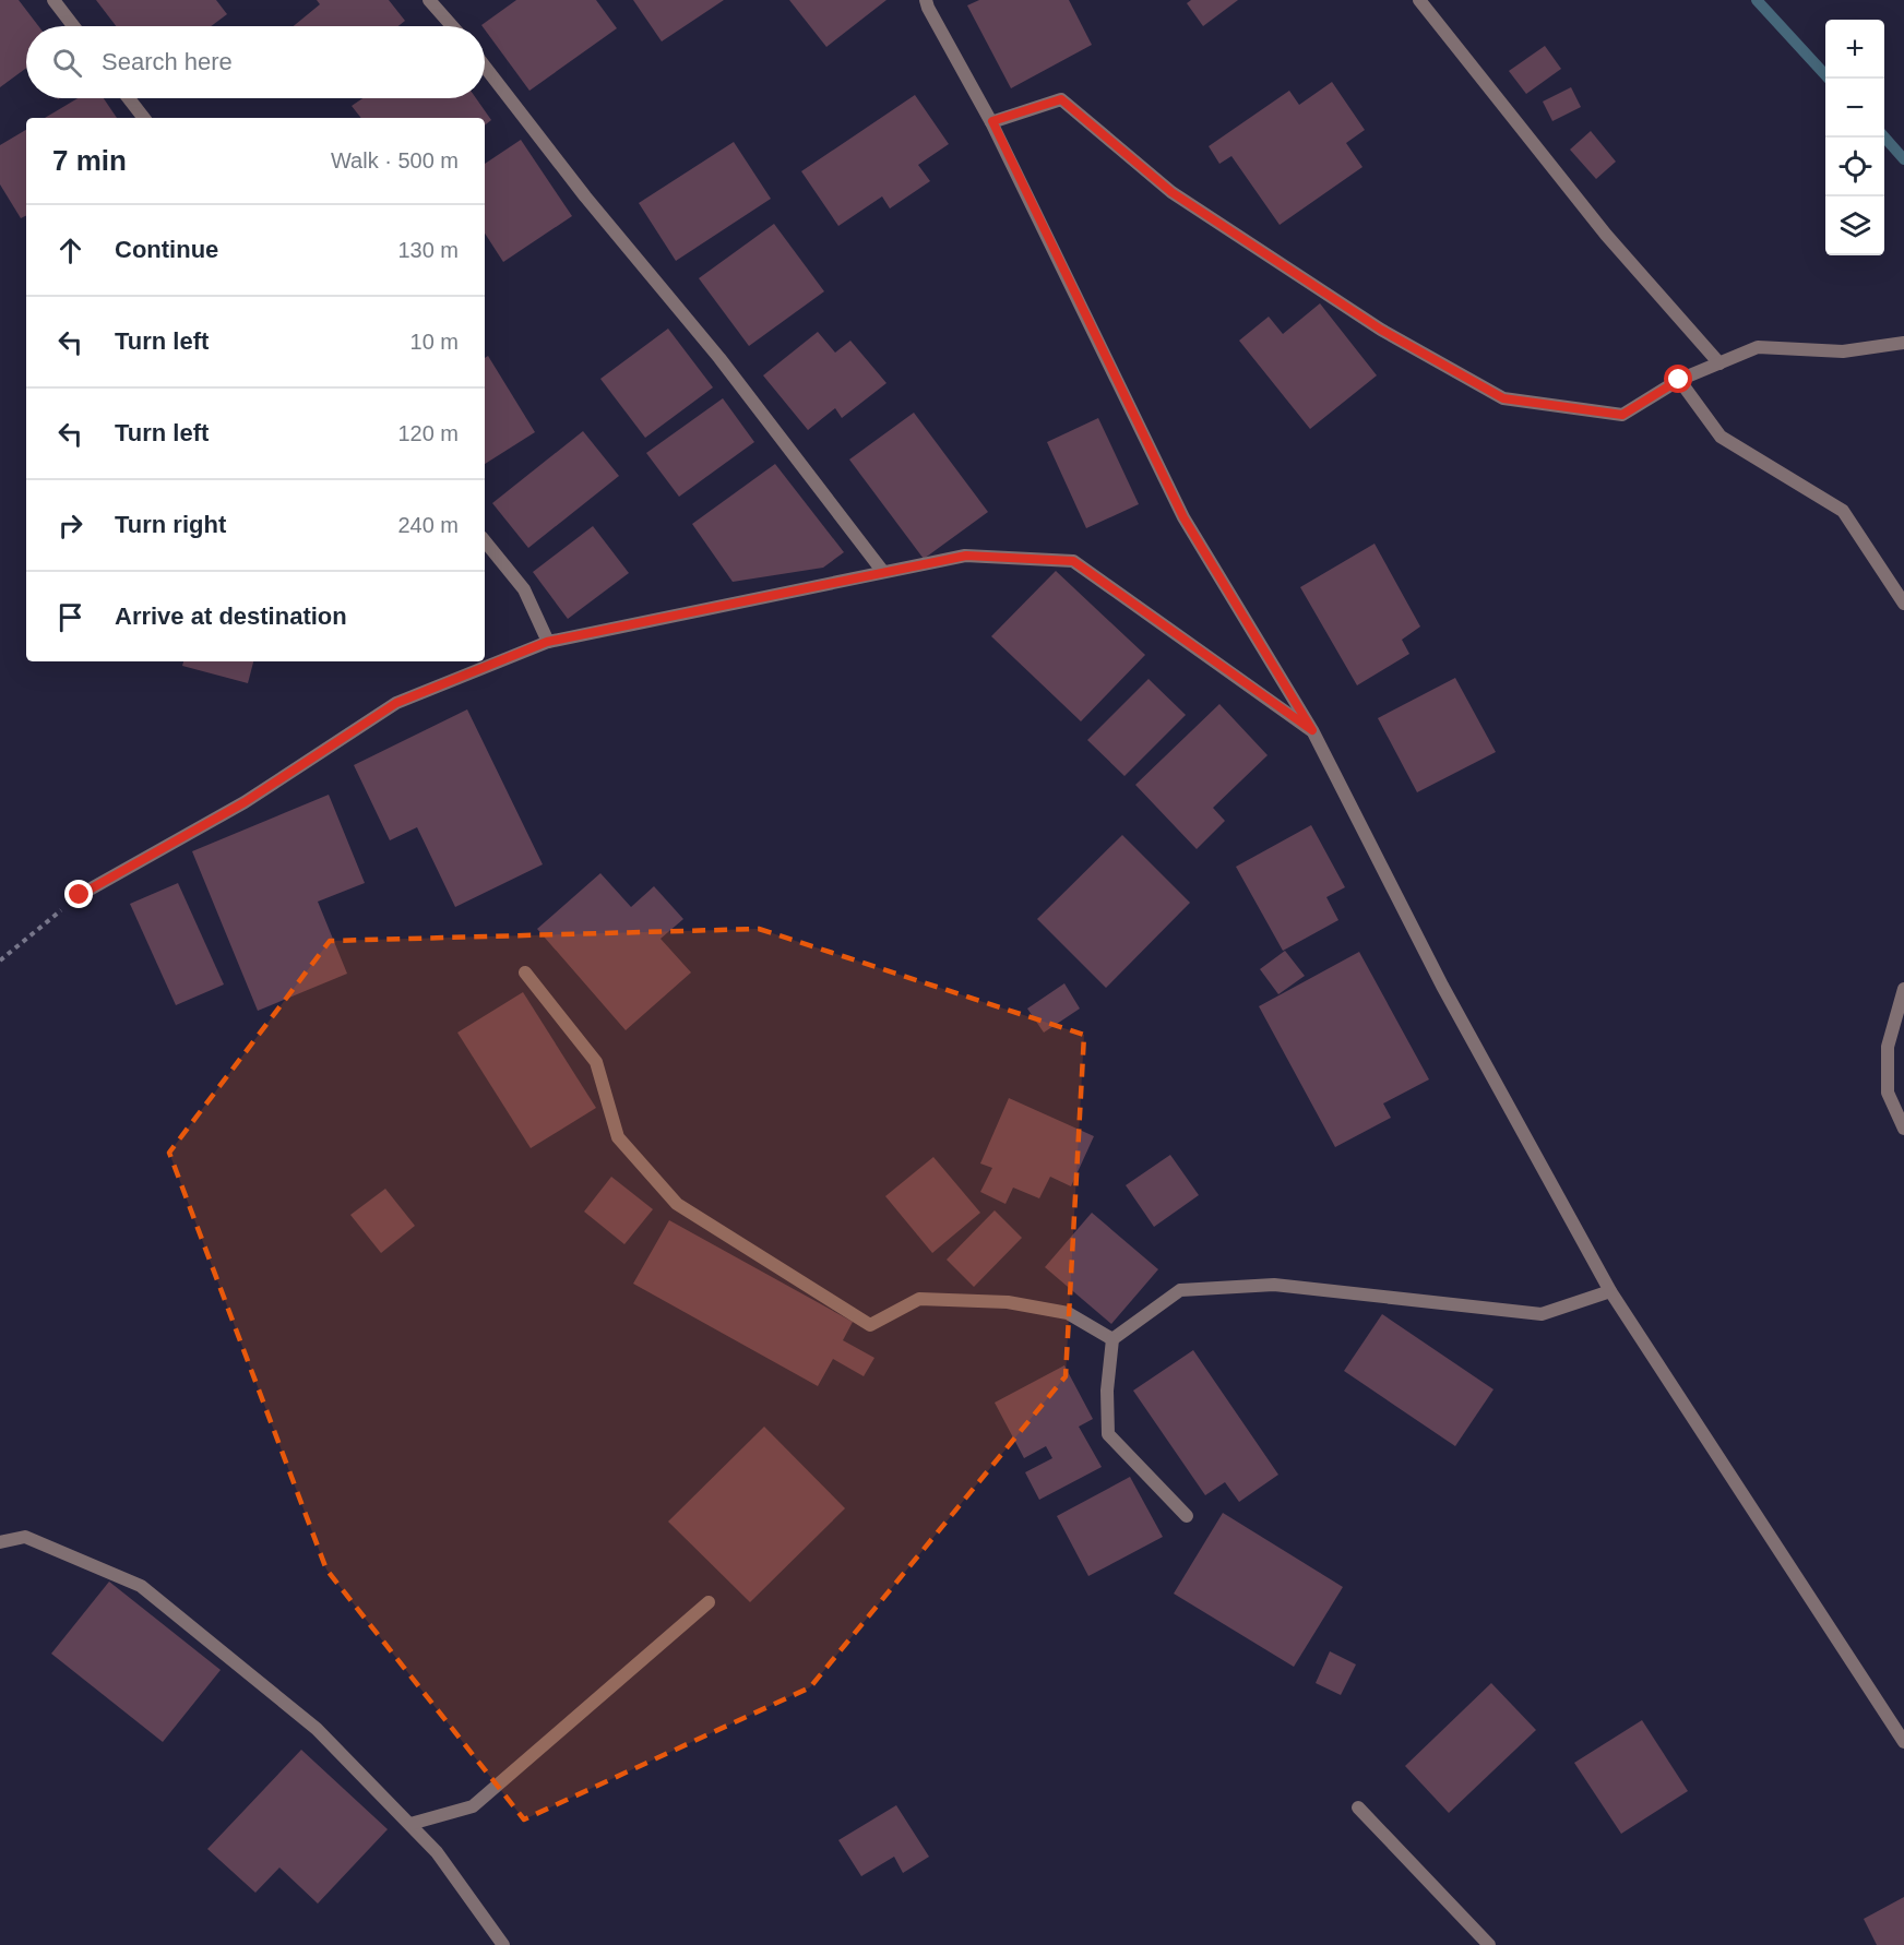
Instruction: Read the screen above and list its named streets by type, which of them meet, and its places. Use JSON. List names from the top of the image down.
{
  "page": {
    "map_buttons": ["+", "−"],
    "search": "Search here",
    "heading": ["7 min", "Walk · 500 m"],
    "list": [
      ["Continue", "130 m"],
      ["Turn left", "10 m"],
      ["Turn left", "120 m"],
      ["Turn right", "240 m"],
      "Arrive at destination"
    ]
  }
}
